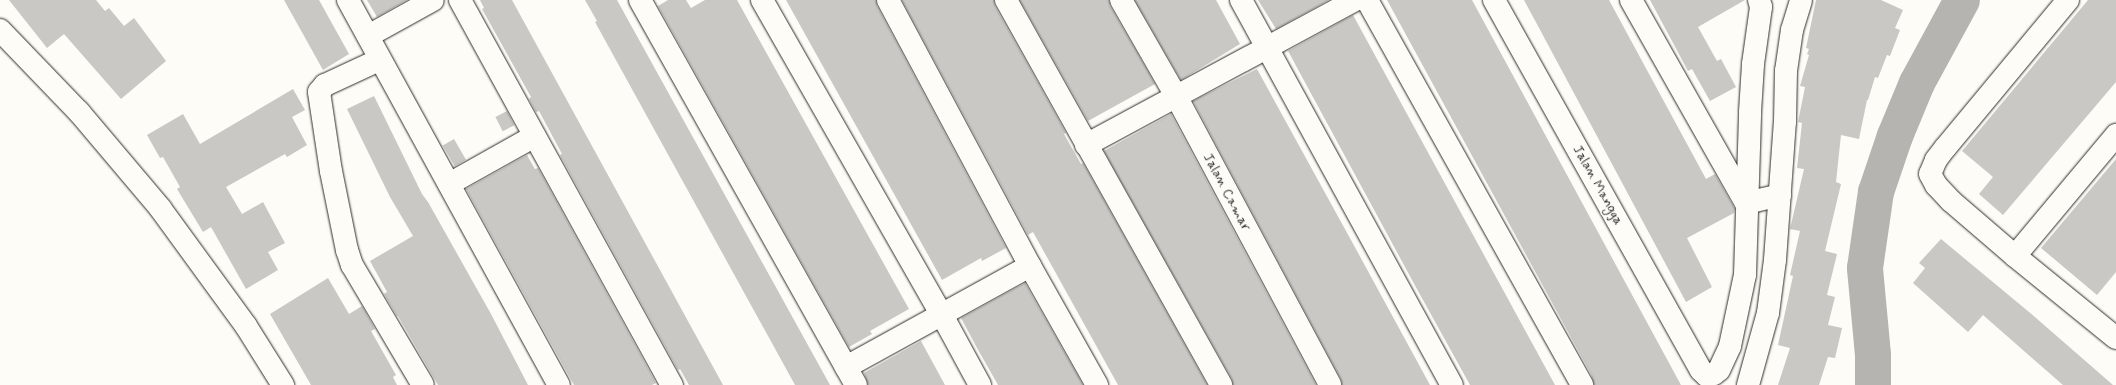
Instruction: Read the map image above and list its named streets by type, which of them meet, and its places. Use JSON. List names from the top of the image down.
{
  "streets": {
    "street": ["Jalan Mangga", "Jalan Camar"]
  }
}
